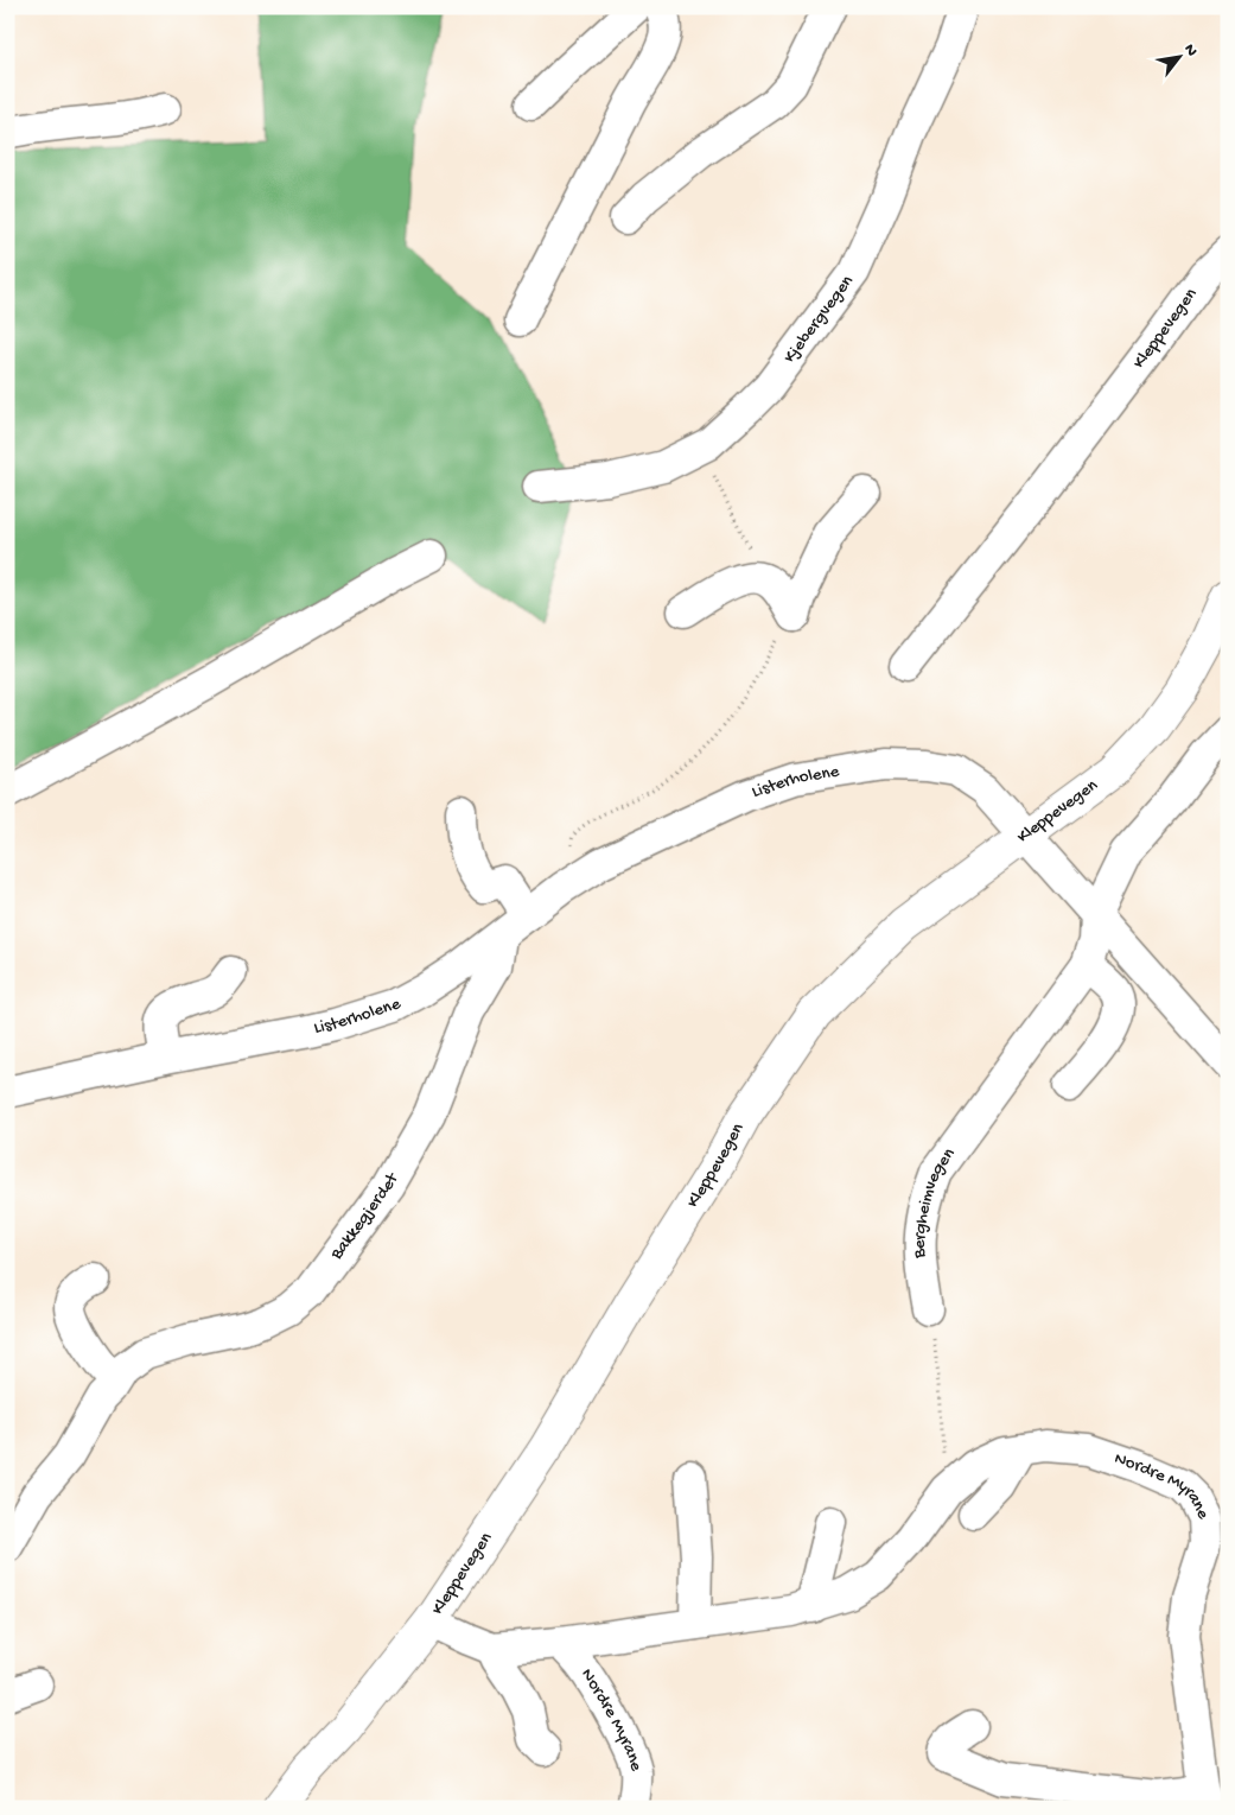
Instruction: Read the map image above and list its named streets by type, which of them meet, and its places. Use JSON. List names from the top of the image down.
{
  "streets": {
    "main road": ["Kleppevegen"],
    "street": [
      "Kjebergvegen",
      "Listerholene",
      "Bergheimvegen",
      "Bakkegjerdet",
      "Nordre Myrane"
    ]
  },
  "crossings": [
    ["Kleppevegen", "Listerholene"],
    ["Kleppevegen", "Nordre Myrane"],
    ["Listerholene", "Bakkegjerdet"]
  ],
  "north": "top right"
}
